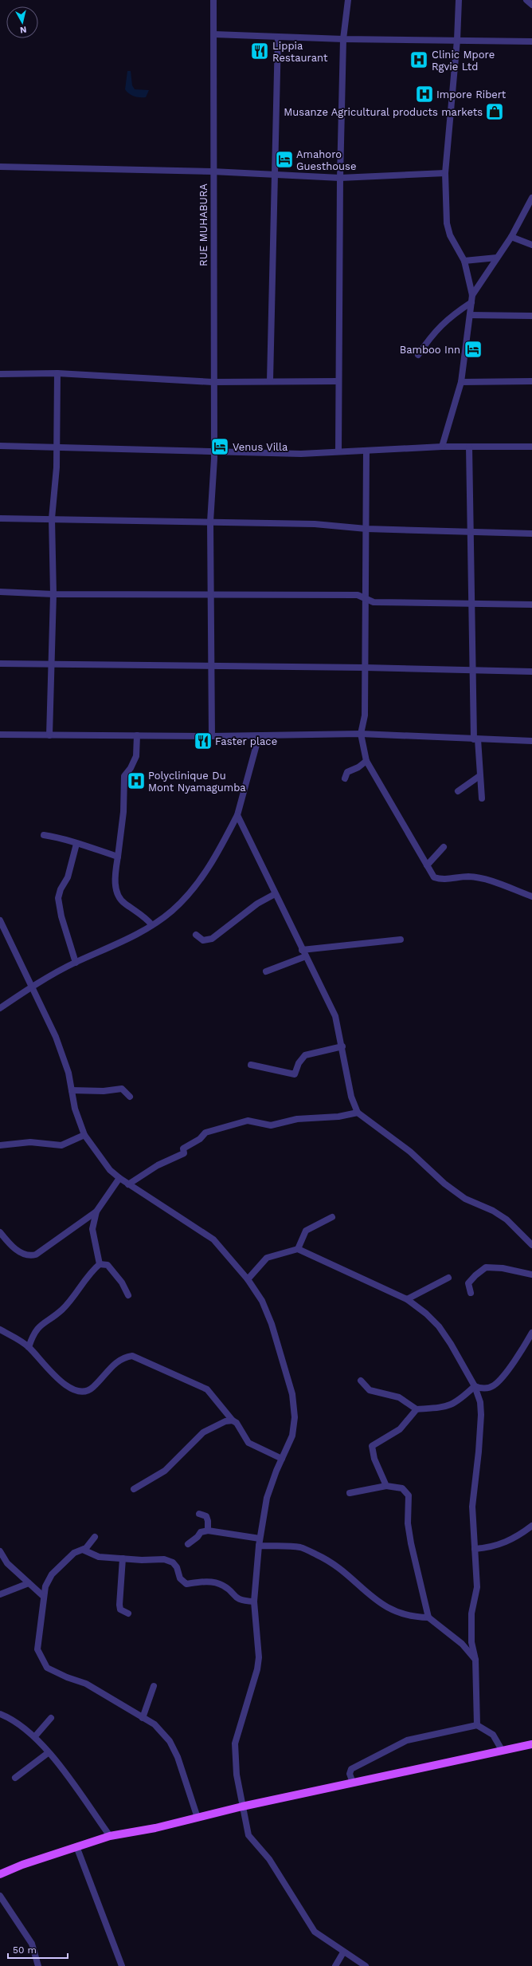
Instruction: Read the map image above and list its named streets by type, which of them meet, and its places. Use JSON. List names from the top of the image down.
{
  "streets": {
    "street": ["RUE MUHABURA"]
  },
  "places": {
    "restaurant": ["Lippia Restaurant", "Faster place"],
    "hospital": ["Clinic Mpore Rgvie Ltd", "Impore Ribert", "Polyclinique Du Mont Nyamagumba"],
    "shop": ["Musanze Agricultural products markets"],
    "hotel": ["Amahoro Guesthouse", "Bamboo Inn", "Venus Villa"]
  },
  "scale_bar": "50 m",
  "north": "bottom"
}
